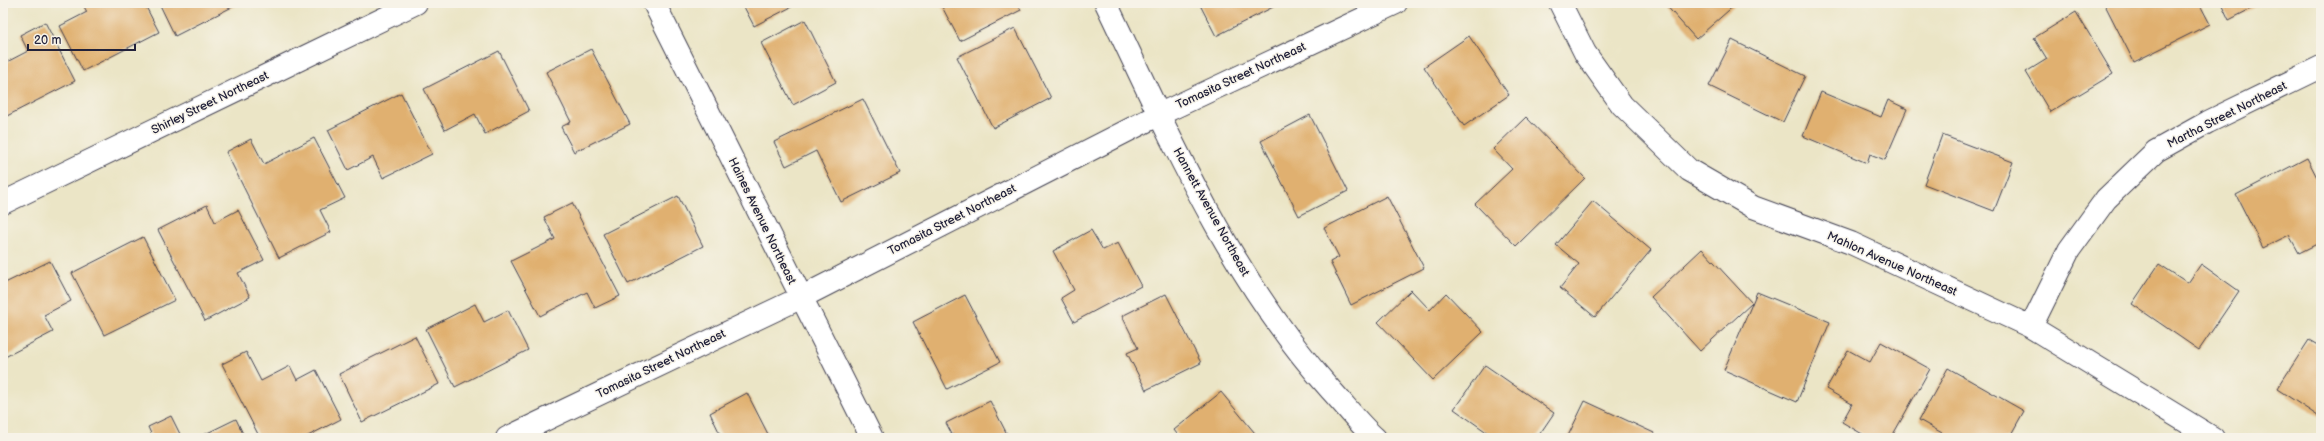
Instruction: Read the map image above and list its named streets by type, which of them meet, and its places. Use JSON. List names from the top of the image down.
{
  "streets": {
    "street": [
      "Tomasita Street Northeast",
      "Shirley Street Northeast",
      "Martha Street Northeast",
      "Hannett Avenue Northeast",
      "Haines Avenue Northeast",
      "Mahlon Avenue Northeast"
    ]
  },
  "crossings": [
    ["Tomasita Street Northeast", "Hannett Avenue Northeast"],
    ["Tomasita Street Northeast", "Haines Avenue Northeast"],
    ["Martha Street Northeast", "Mahlon Avenue Northeast"]
  ],
  "scale_bar": "20 m"
}
